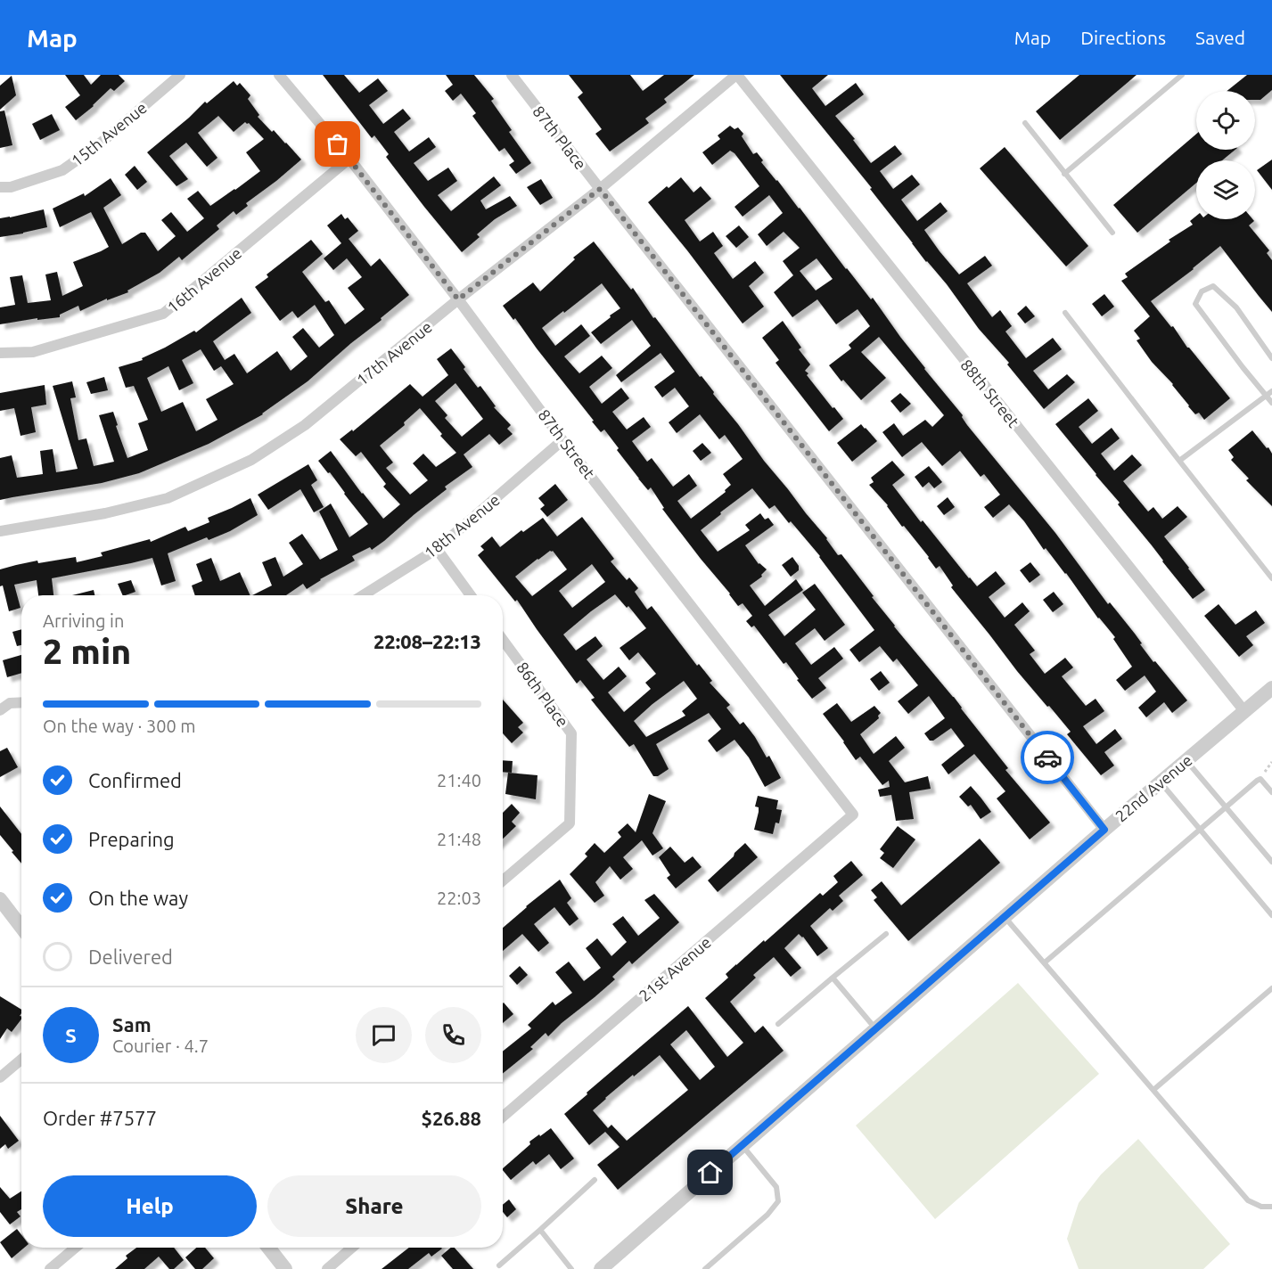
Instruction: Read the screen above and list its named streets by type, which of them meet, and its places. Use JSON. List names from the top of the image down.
{
  "streets": {
    "street": [
      "15th Avenue",
      "87th Place",
      "16th Avenue",
      "17th Avenue",
      "88th Street",
      "87th Street",
      "18th Avenue",
      "86th Place",
      "22nd Avenue",
      "21st Avenue"
    ]
  },
  "crossings": [
    ["87th Place", "17th Avenue"],
    ["87th Place", "22nd Avenue"],
    ["16th Avenue", "87th Street"],
    ["17th Avenue", "88th Street"],
    ["17th Avenue", "87th Street"],
    ["88th Street", "22nd Avenue"],
    ["87th Street", "18th Avenue"],
    ["87th Street", "21st Avenue"]
  ],
  "page": {
    "header": "Map",
    "nav": ["Map", "Directions", "Saved"],
    "heading": ["2 min", "Arriving in", "22:08–22:13"],
    "panel": [
      "Sam",
      "Courier · 4.7",
      "Order #7577",
      "$26.88"
    ],
    "bar": "On the way · 300 m",
    "list": [
      ["Confirmed", "21:40"],
      ["Preparing", "21:48"],
      ["On the way", "22:03"],
      "Delivered"
    ],
    "round": "S",
    "buttons": ["Help", "Share"]
  }
}
